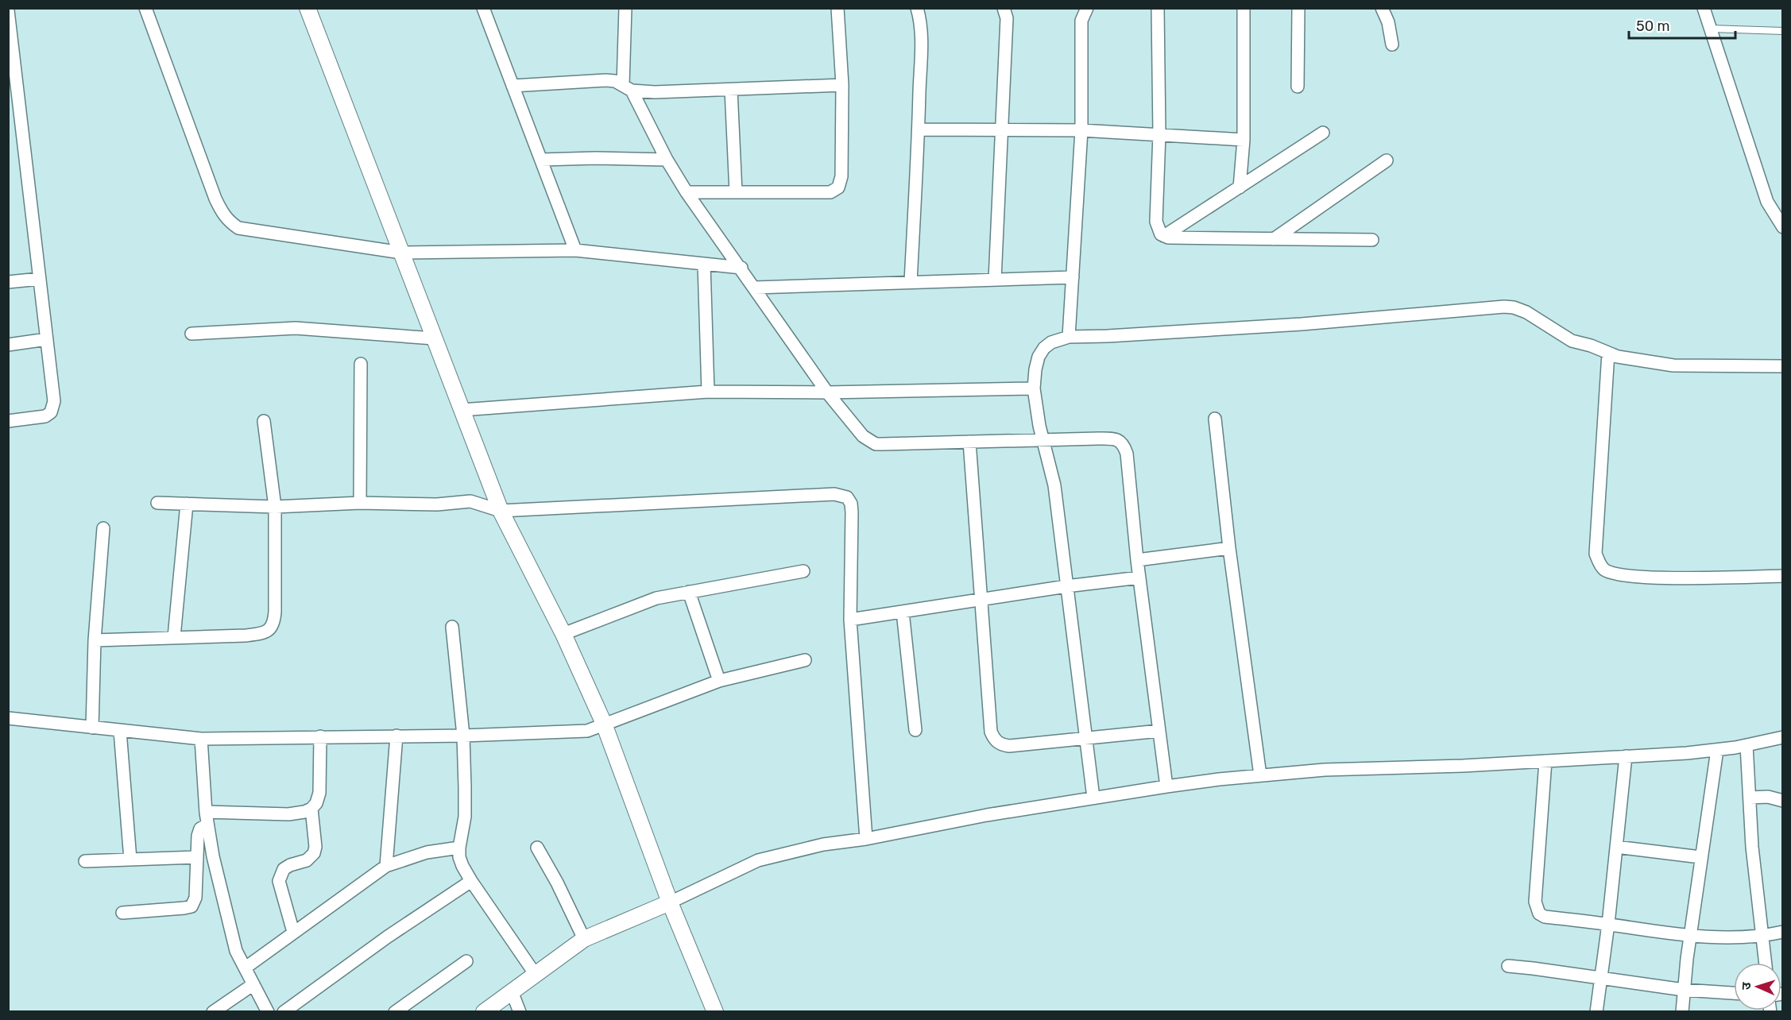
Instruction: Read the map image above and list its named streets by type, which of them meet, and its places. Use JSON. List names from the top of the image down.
{
  "scale_bar": "50 m",
  "north": "left"
}
